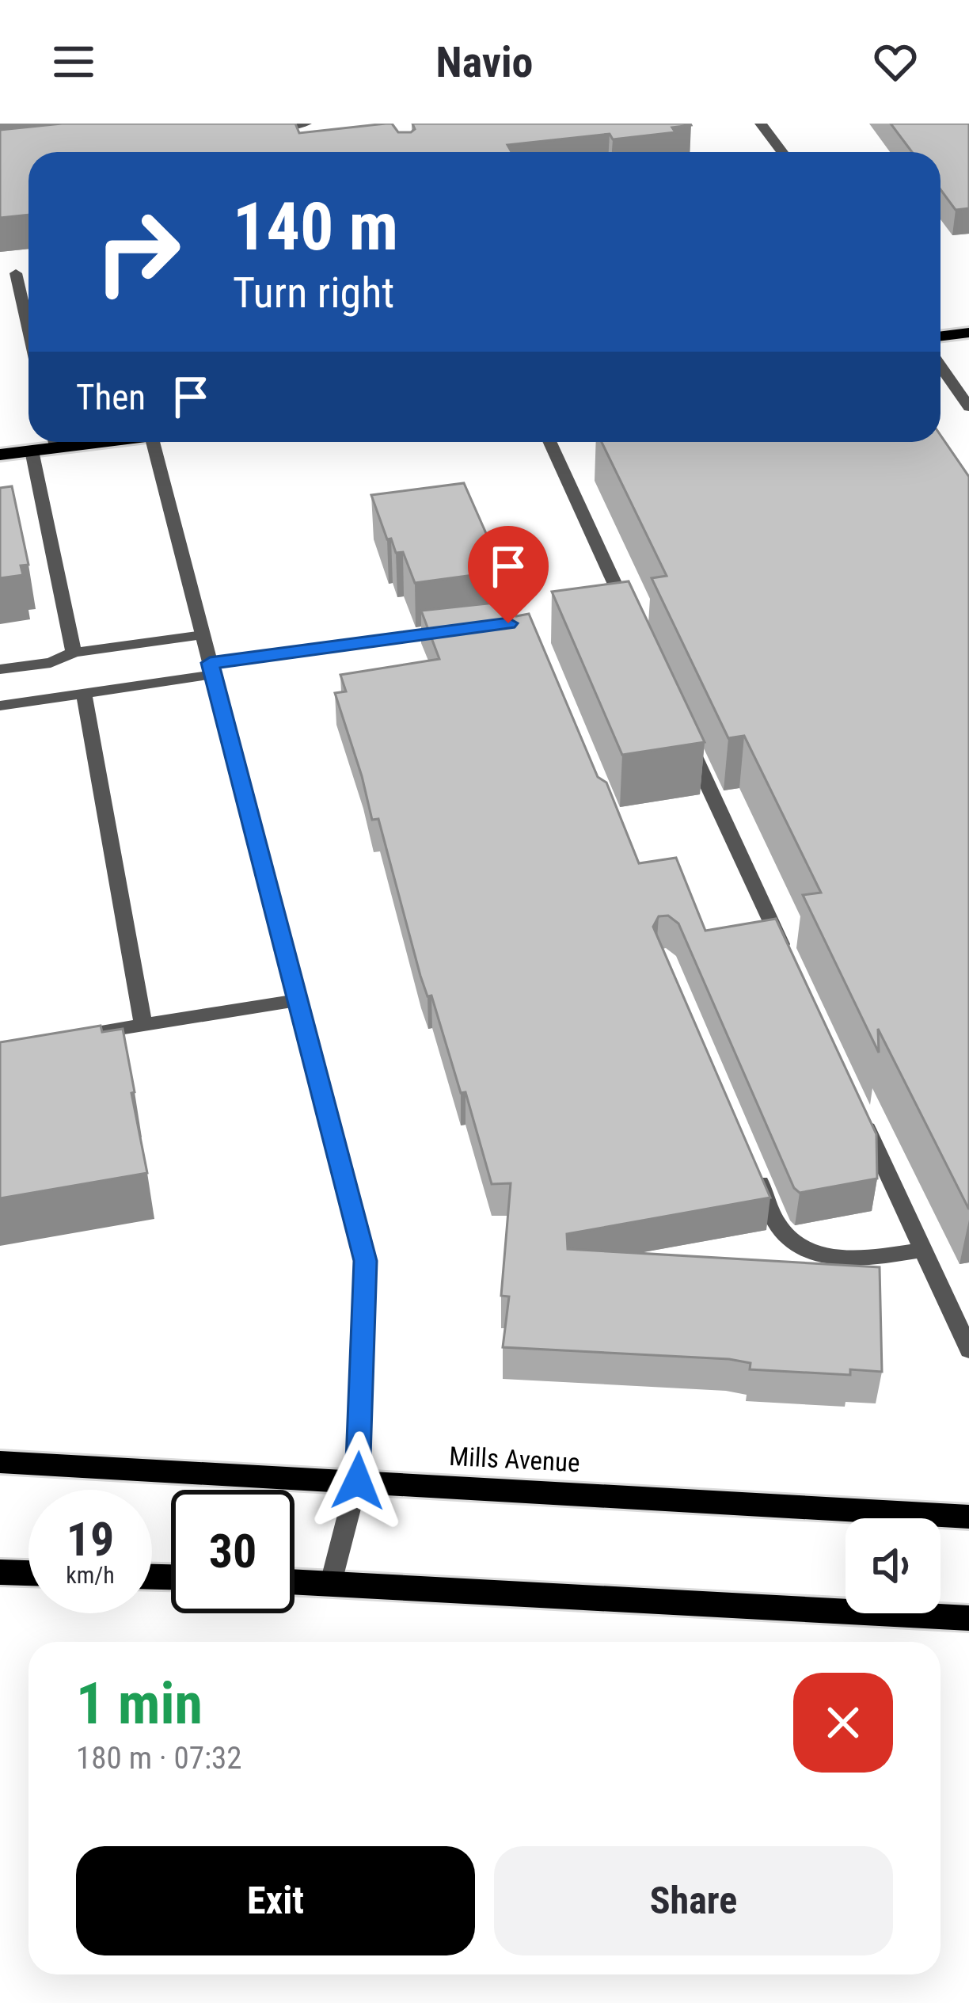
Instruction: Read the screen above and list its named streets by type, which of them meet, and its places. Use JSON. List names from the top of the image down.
{
  "streets": {
    "main road": ["Mills Avenue"]
  },
  "page": {
    "header": "Navio",
    "turn": ["140 m", "Turn right"],
    "then": "Then",
    "speed": "19 km/h",
    "limit": "30",
    "heading": ["1 min", "180 m · 07:32"],
    "buttons": ["Exit", "Share"]
  }
}
